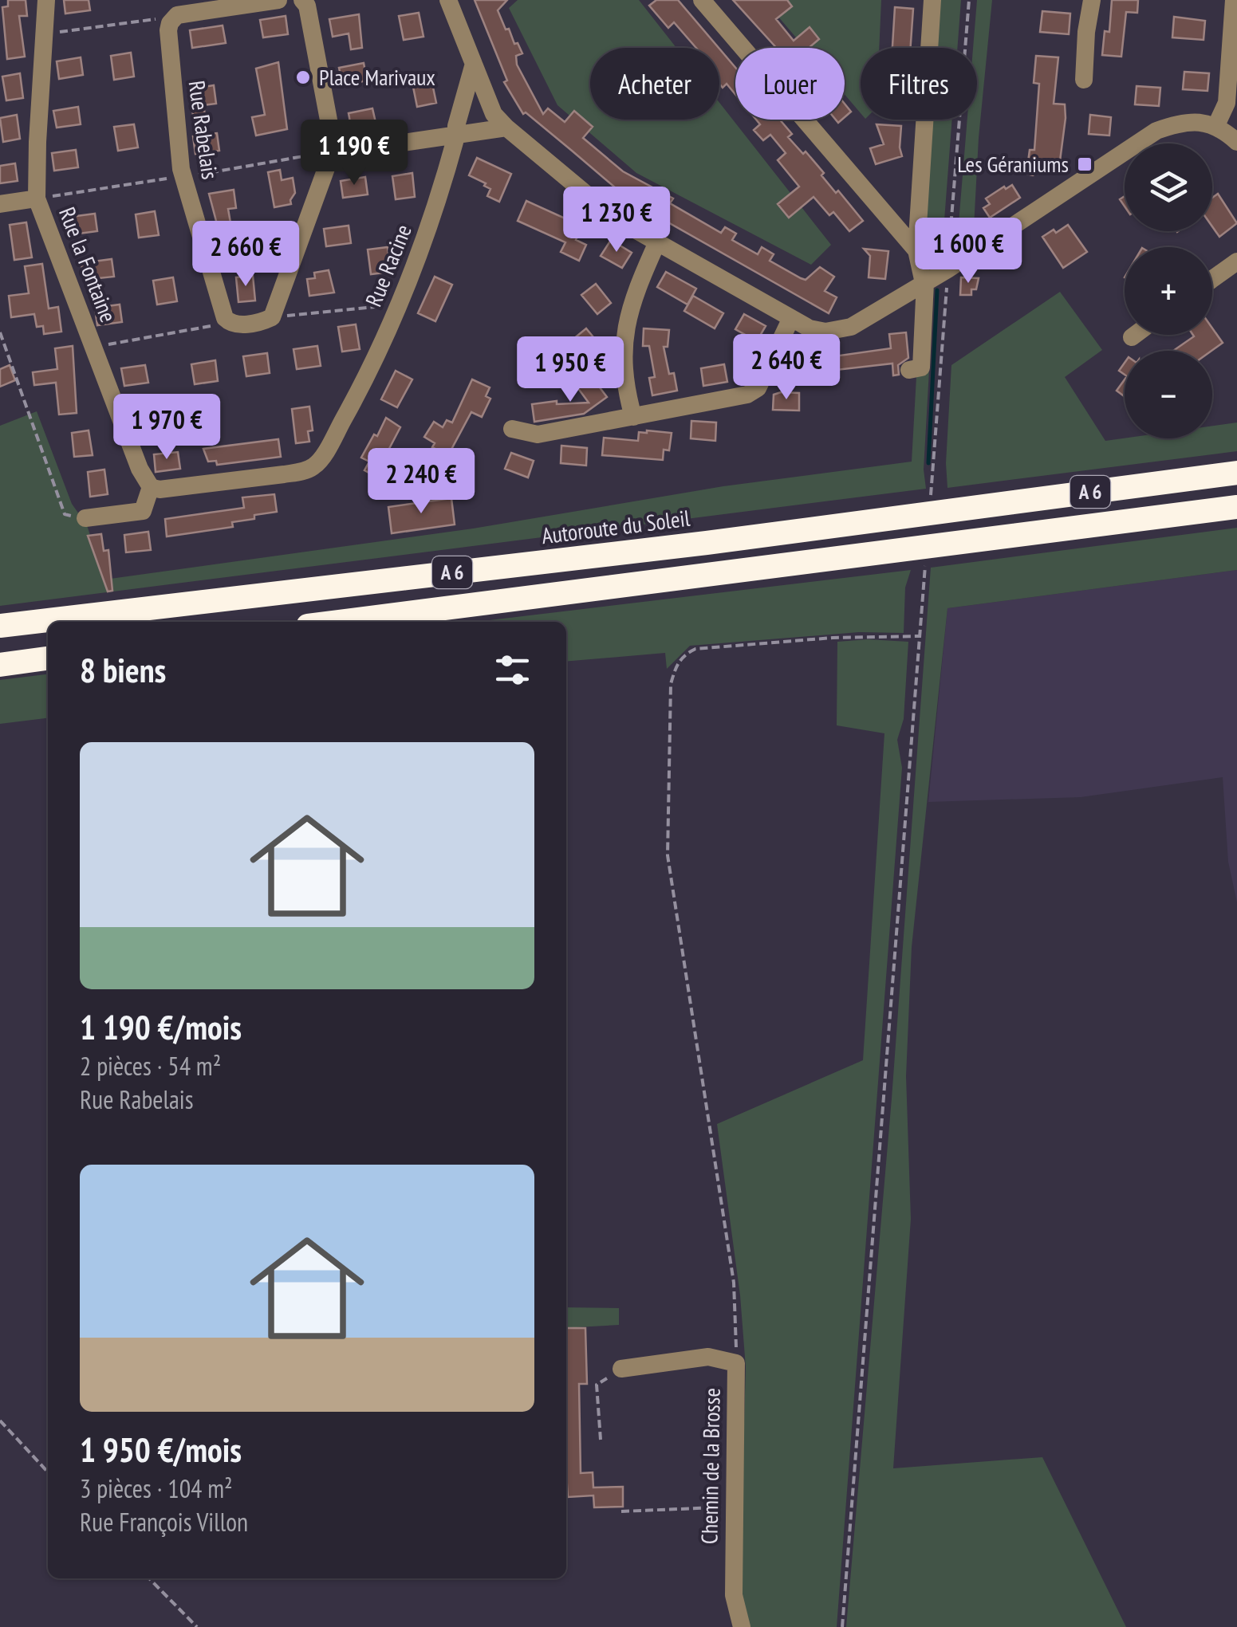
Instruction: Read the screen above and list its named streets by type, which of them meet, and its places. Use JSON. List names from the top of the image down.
{
  "streets": {
    "highway": ["A 6", "Autoroute du Soleil"],
    "street": [
      "Rue Rabelais",
      "Rue la Fontaine",
      "Rue Racine",
      "Chemin de la Brosse"
    ]
  },
  "crossings": [
    ["Rue la Fontaine", "Rue Racine"]
  ],
  "places": {
    "other": ["Place Marivaux"],
    "transit": ["Les Géraniums"]
  },
  "page": {
    "chip": ["Acheter", "Louer", "Filtres"],
    "price": [
      "1 190 €",
      "1 230 €",
      "1 600 €",
      "2 660 €",
      "2 640 €",
      "1 950 €",
      "1 970 €",
      "2 240 €"
    ],
    "map_buttons": ["+", "−"],
    "heading": "8 biens",
    "list": [
      {
        "name": "1 190 €/mois",
        "note": "2 pièces · 54 m² · Rue Rabelais"
      },
      {
        "name": "1 950 €/mois",
        "note": "3 pièces · 104 m² · Rue François Villon"
      }
    ]
  }
}
